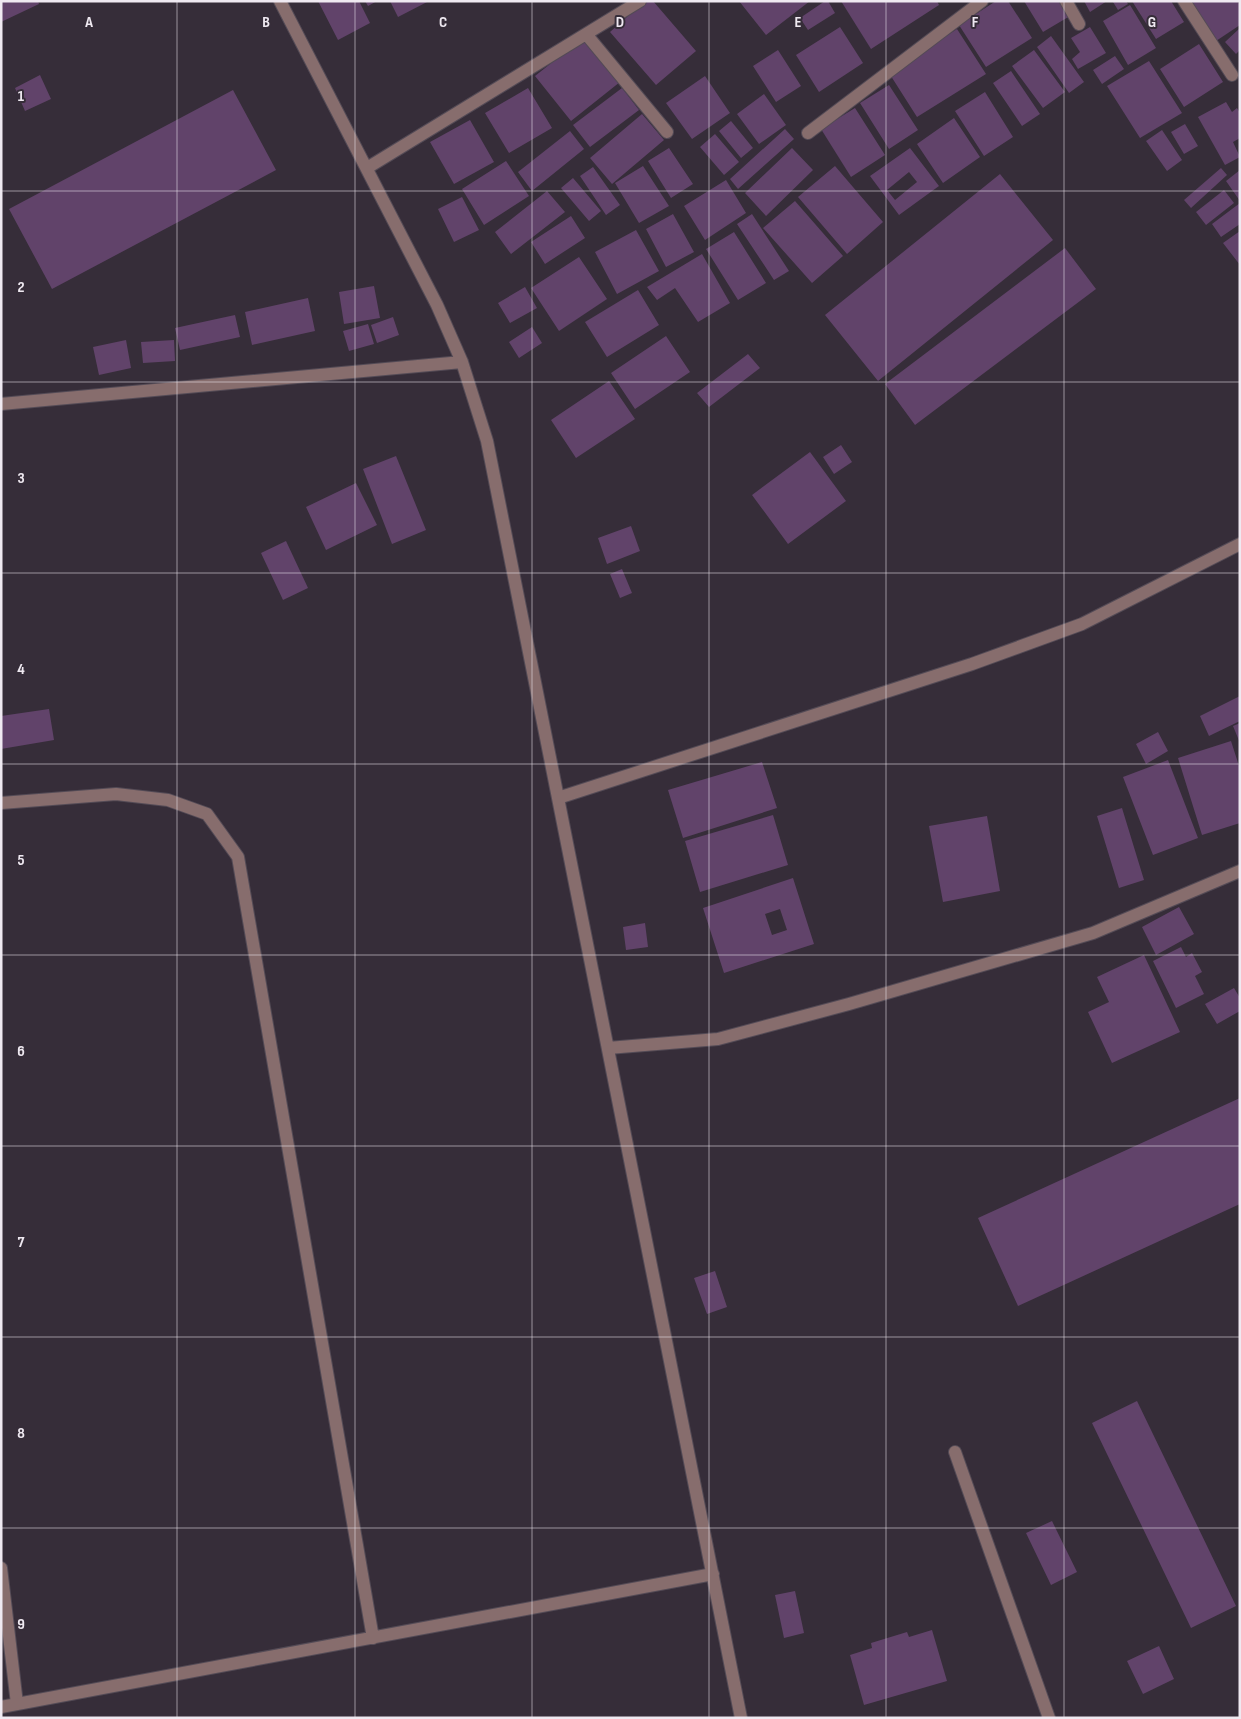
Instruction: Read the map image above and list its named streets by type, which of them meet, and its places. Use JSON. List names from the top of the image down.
{
  "grid": {
    "columns": [
      "A",
      "B",
      "C",
      "D",
      "E",
      "F",
      "G"
    ],
    "rows": [
      "1",
      "2",
      "3",
      "4",
      "5",
      "6",
      "7",
      "8",
      "9"
    ]
  }
}
